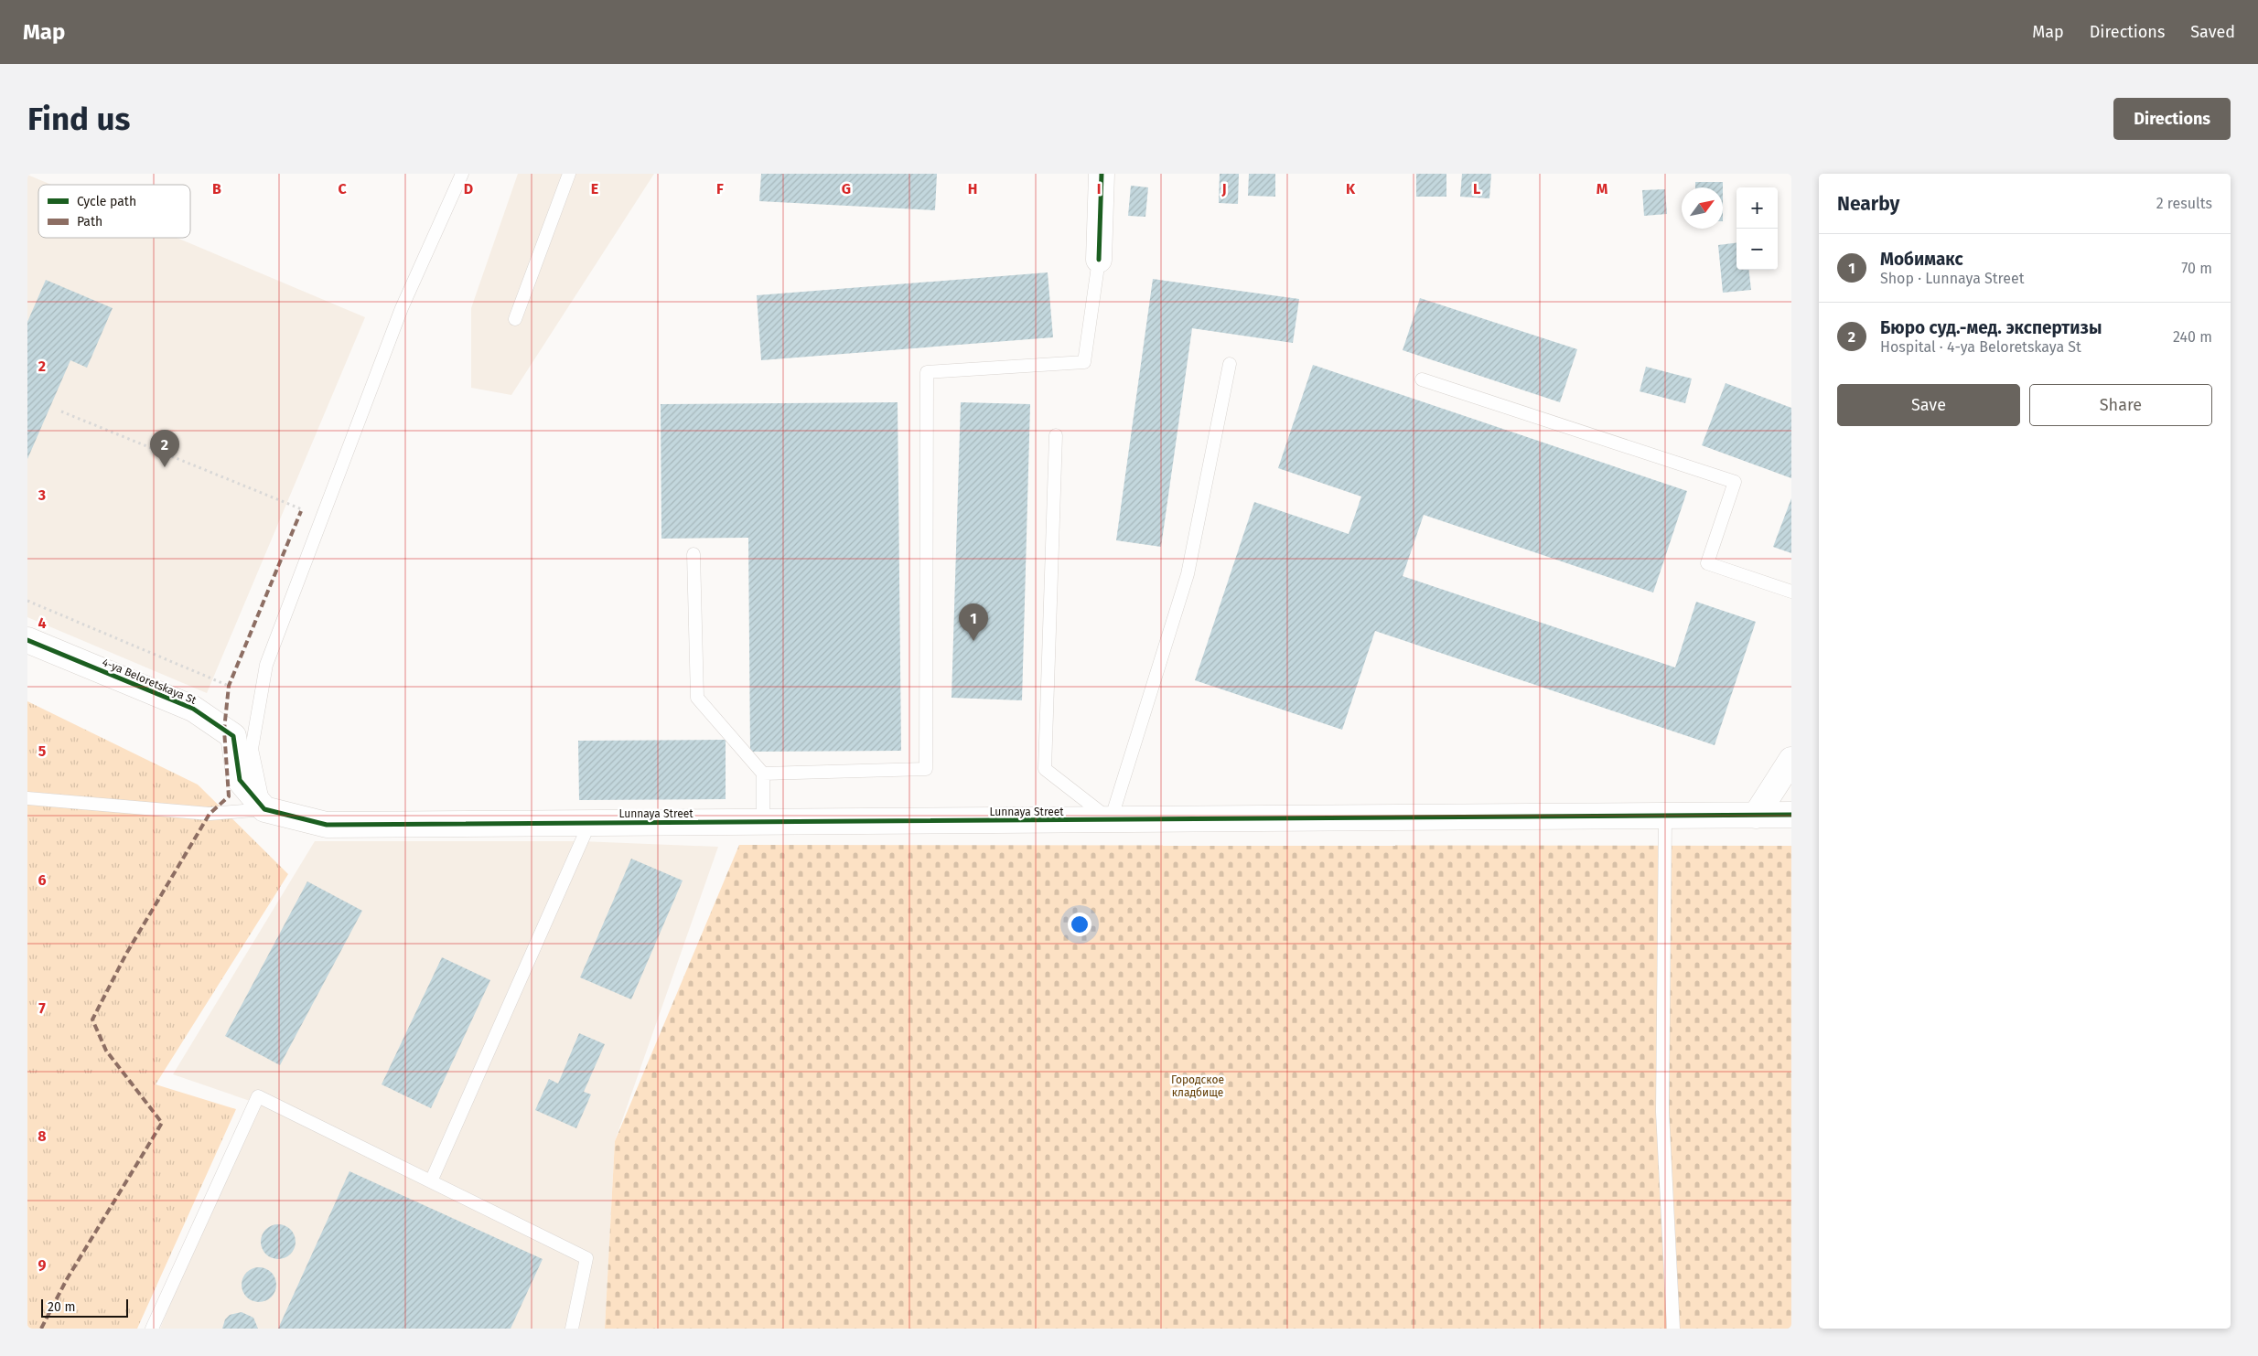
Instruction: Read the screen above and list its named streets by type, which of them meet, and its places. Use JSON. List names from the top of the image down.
{
  "streets": {
    "street": ["4-ya Beloretskaya St", "Lunnaya Street"]
  },
  "crossings": [
    ["4-ya Beloretskaya St", "Lunnaya Street"]
  ],
  "parks": ["Городское кладбище"],
  "legend": ["Cycle path", "Path"],
  "scale_bar": "20 m",
  "north": "top right",
  "page": {
    "header": "Map",
    "nav": ["Map", "Directions", "Saved"],
    "buttons": [
      "Directions",
      ["Save", "Share"]
    ],
    "title": "Find us",
    "heading": ["Nearby", "2 results"],
    "map_buttons": ["+", "−"],
    "list": [
      {
        "mark": "1",
        "name": "Мобимакс",
        "note": "Shop · Lunnaya Street",
        "value": "70 m"
      },
      {
        "mark": "2",
        "name": "Бюро суд.-мед. экспертизы",
        "note": "Hospital · 4-ya Beloretskaya St",
        "value": "240 m"
      }
    ],
    "pins": ["2", "1"],
    "scale": "20 m"
  },
  "grid": {
    "columns": [
      "B",
      "C",
      "D",
      "E",
      "F",
      "G",
      "H",
      "I",
      "J",
      "K",
      "L",
      "M"
    ],
    "rows": [
      "2",
      "3",
      "4",
      "5",
      "6",
      "7",
      "8",
      "9"
    ]
  }
}
